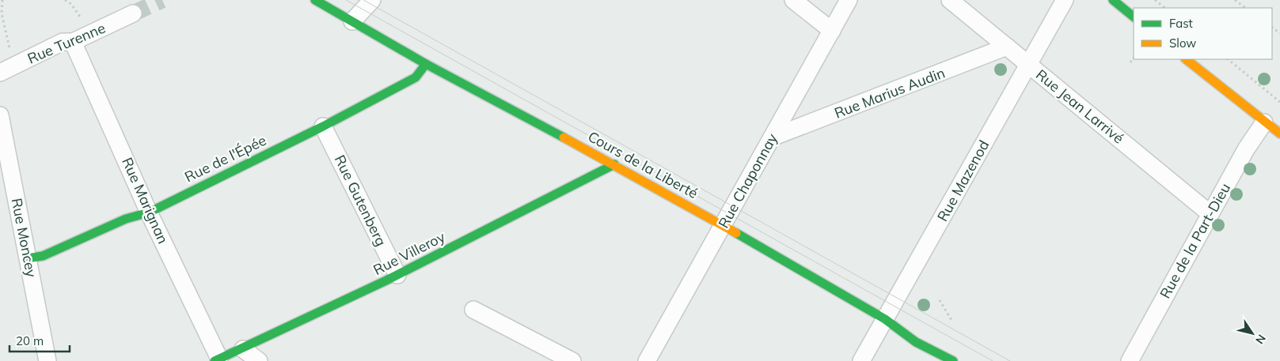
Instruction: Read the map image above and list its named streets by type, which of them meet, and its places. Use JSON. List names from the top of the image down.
{
  "streets": {
    "street": [
      "Rue Turenne",
      "Rue Marius Audin",
      "Rue Jean Larrivé",
      "Rue de l'Épée",
      "Cours de la Liberté",
      "Rue Chaponnay",
      "Rue Mazenod",
      "Rue Marignan",
      "Rue Gutenberg",
      "Rue Moncey",
      "Rue de la Part-Dieu",
      "Rue Villeroy"
    ]
  },
  "crossings": [
    ["Rue Turenne", "Rue Marignan"],
    ["Rue Marius Audin", "Rue Jean Larrivé"],
    ["Rue Marius Audin", "Rue Chaponnay"],
    ["Rue Jean Larrivé", "Rue Mazenod"],
    ["Rue Jean Larrivé", "Rue de la Part-Dieu"],
    ["Rue de l'Épée", "Cours de la Liberté"],
    ["Rue de l'Épée", "Rue Marignan"],
    ["Rue de l'Épée", "Rue Gutenberg"],
    ["Rue de l'Épée", "Rue Moncey"],
    ["Cours de la Liberté", "Rue Chaponnay"],
    ["Cours de la Liberté", "Rue Mazenod"],
    ["Cours de la Liberté", "Rue Villeroy"],
    ["Rue Marignan", "Rue Villeroy"],
    ["Rue Gutenberg", "Rue Villeroy"]
  ],
  "legend": ["Fast", "Slow"],
  "scale_bar": "20 m",
  "north": "bottom right"
}
